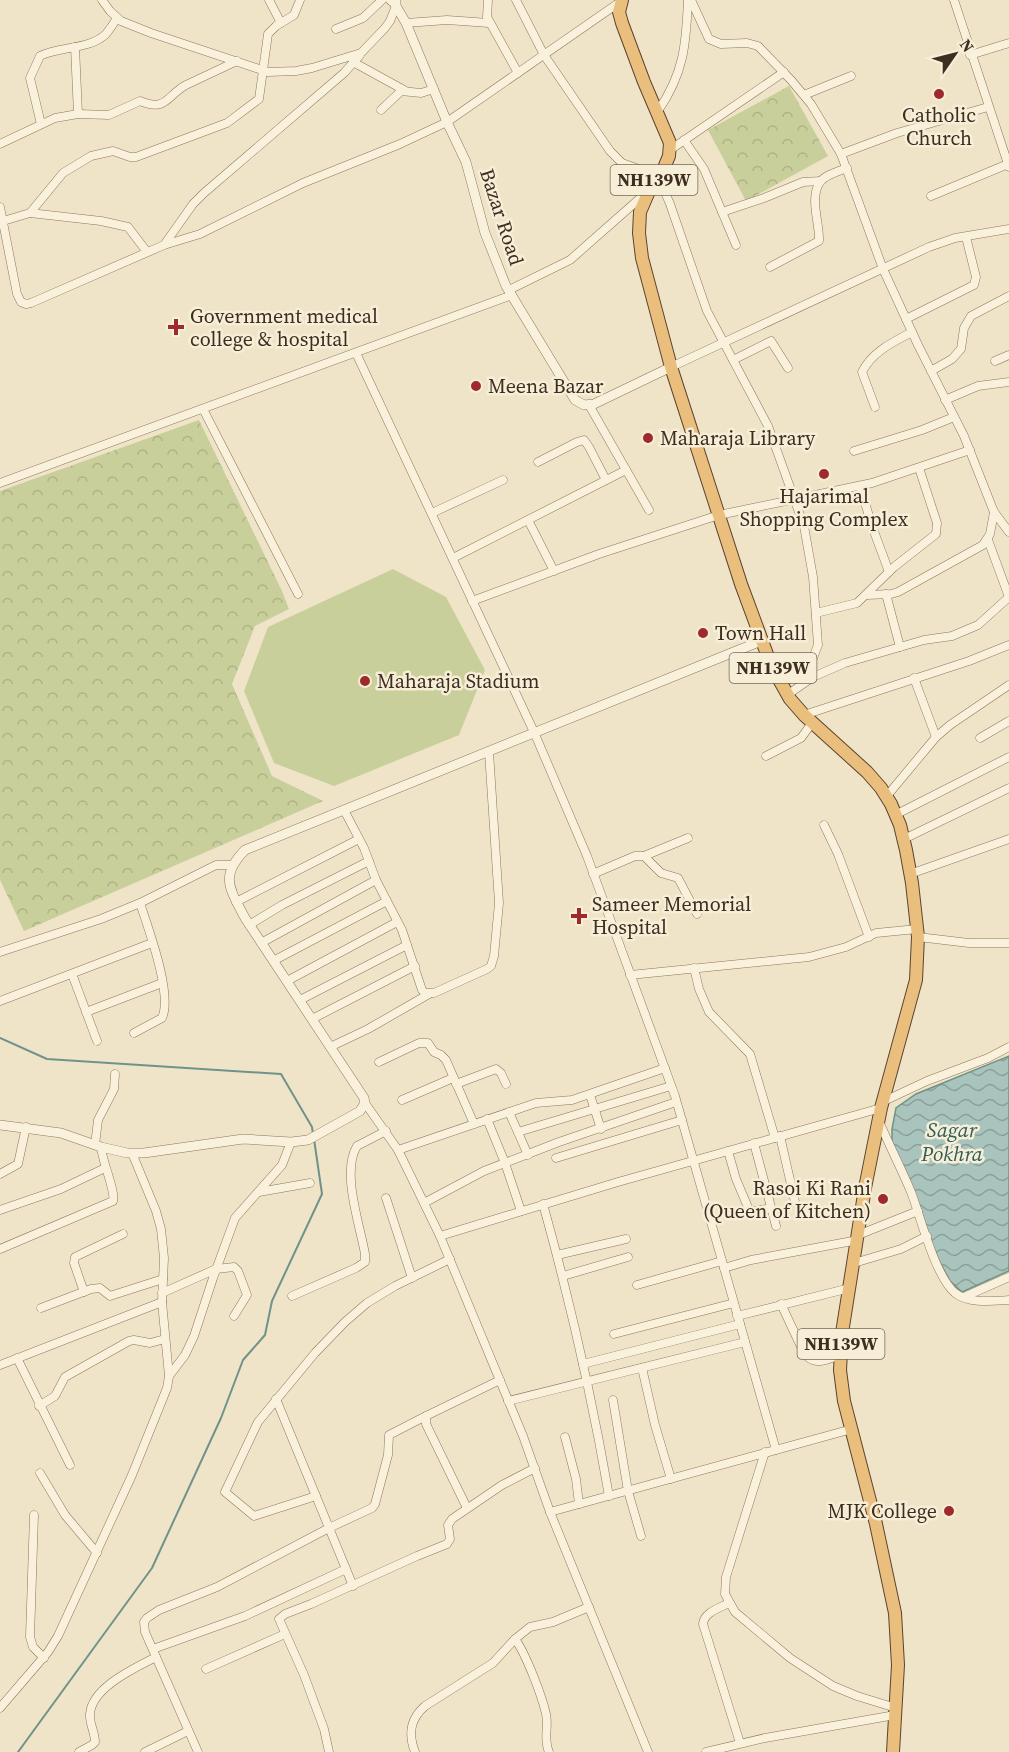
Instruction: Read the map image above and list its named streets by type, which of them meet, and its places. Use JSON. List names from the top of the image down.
{
  "streets": {
    "highway": ["NH139W"],
    "street": ["Bazar Road"]
  },
  "water": ["Sagar Pokhra"],
  "places": {
    "other": [
      "Catholic Church",
      "Meena Bazar",
      "Maharaja Library",
      "Hajarimal Shopping Complex",
      "Town Hall",
      "Maharaja Stadium",
      "Rasoi Ki Rani (Queen of Kitchen)",
      "MJK College"
    ],
    "health": ["Government medical college & hospital", "Sameer Memorial Hospital"]
  },
  "north": "top right"
}
